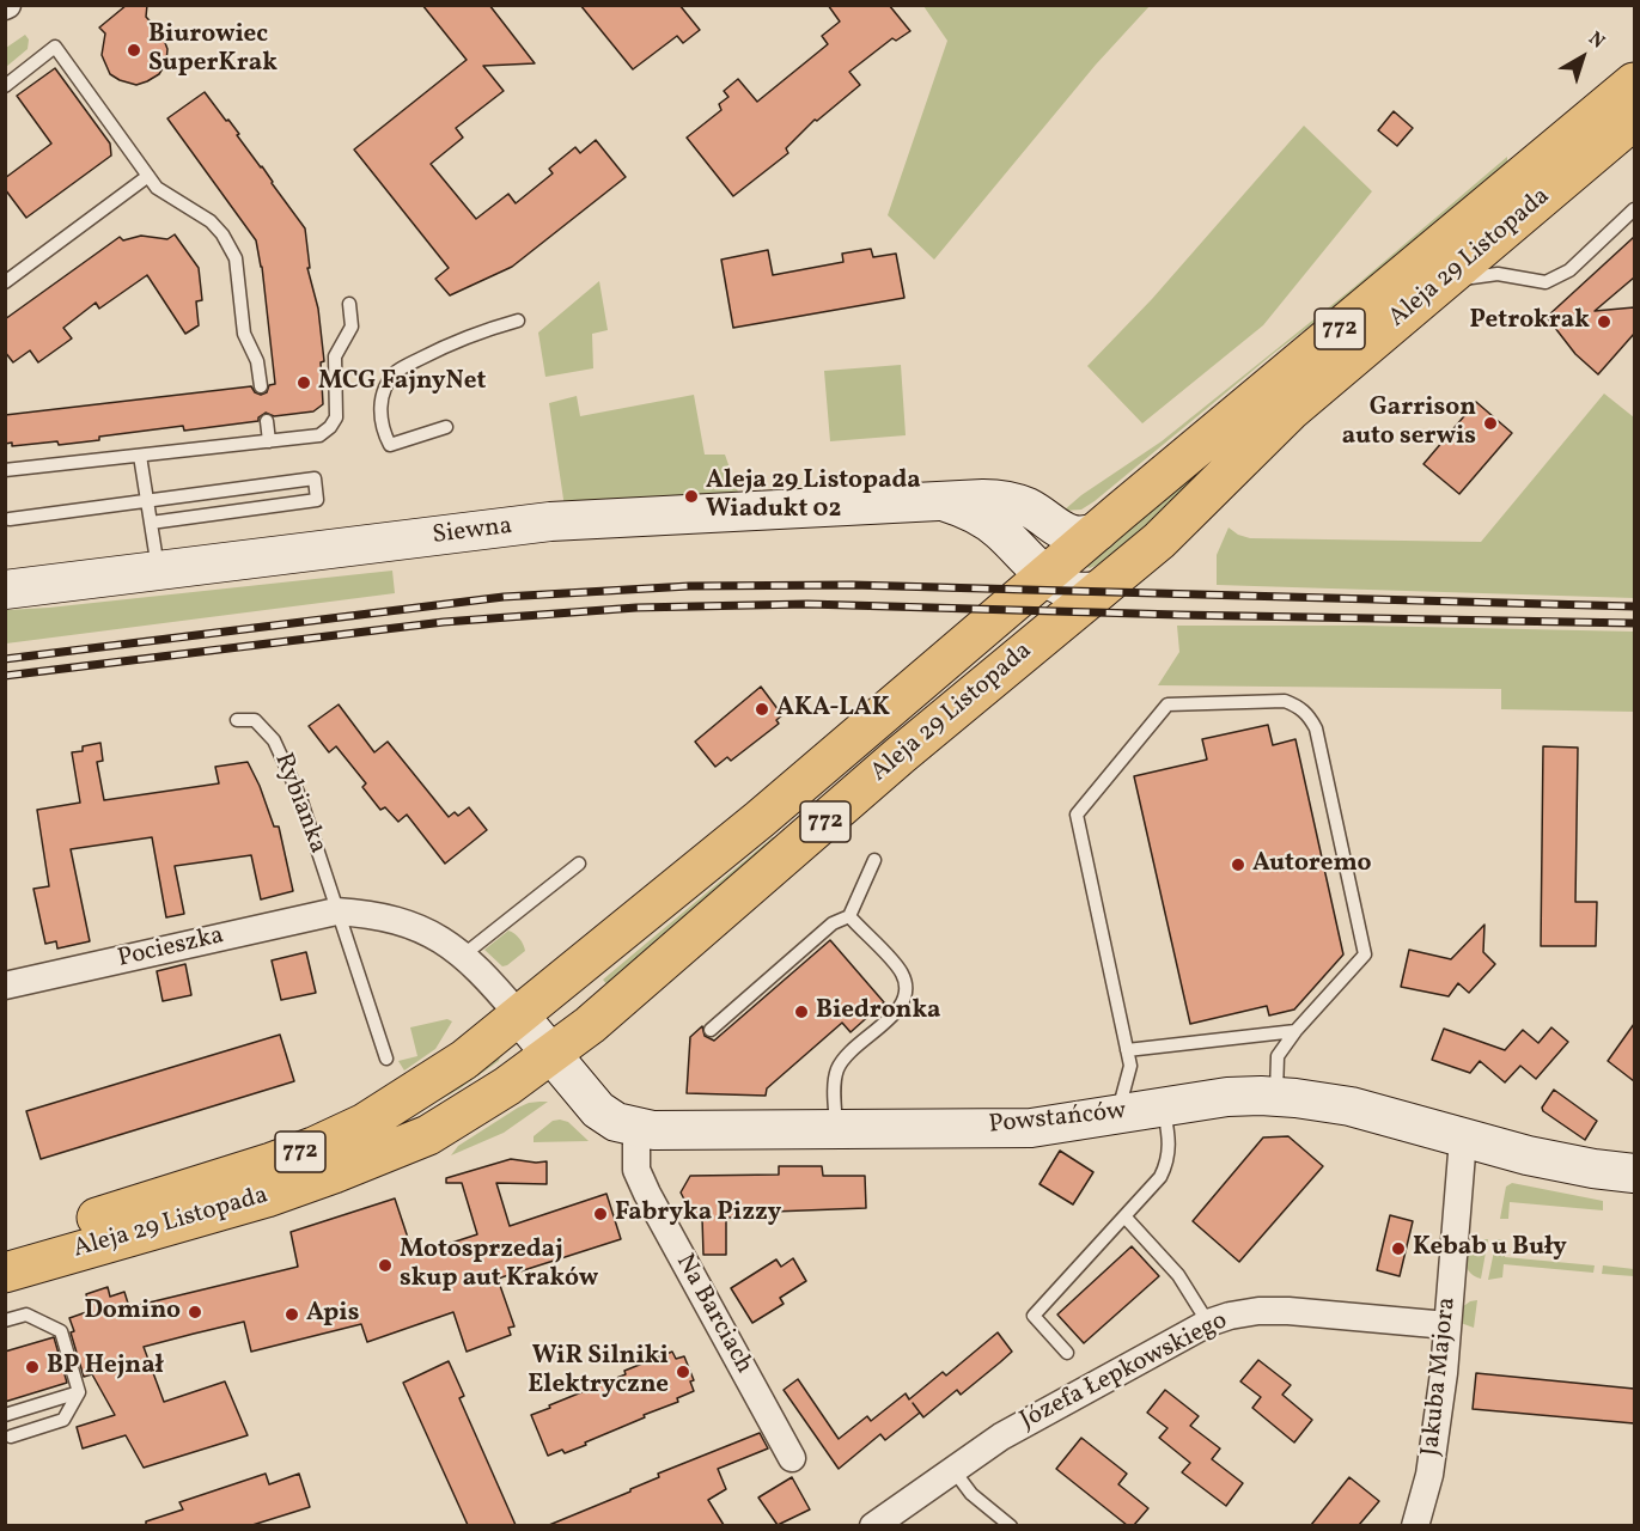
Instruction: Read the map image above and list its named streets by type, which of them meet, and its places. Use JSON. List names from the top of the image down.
{
  "streets": {
    "main road": ["Aleja 29 Listopada", "772"],
    "street": [
      "Siewna",
      "Pocieszka",
      "Powstańców",
      "Na Barciach",
      "Józefa Łepkowskiego",
      "Jakuba Majora"
    ],
    "lane": ["Rybianka"]
  },
  "crossings": [
    ["Aleja 29 Listopada", "Siewna"],
    ["Aleja 29 Listopada", "Powstańców"],
    ["Rybianka", "Pocieszka"],
    ["Powstańców", "Na Barciach"],
    ["Powstańców", "Jakuba Majora"],
    ["Józefa Łepkowskiego", "Jakuba Majora"]
  ],
  "places": [
    "Biurowiec SuperKrak",
    "Petrokrak",
    "MCG FajnyNet",
    "Garrison auto serwis",
    "Aleja 29 Listopada Wiadukt 02",
    "AKA-LAK",
    "Autoremo",
    "Biedronka",
    "Fabryka Pizzy",
    "Kebab u Buły",
    "Motosprzedaj skup aut Kraków",
    "Domino",
    "Apis",
    "BP Hejnał",
    "WiR Silniki Elektryczne"
  ],
  "north": "top right"
}
